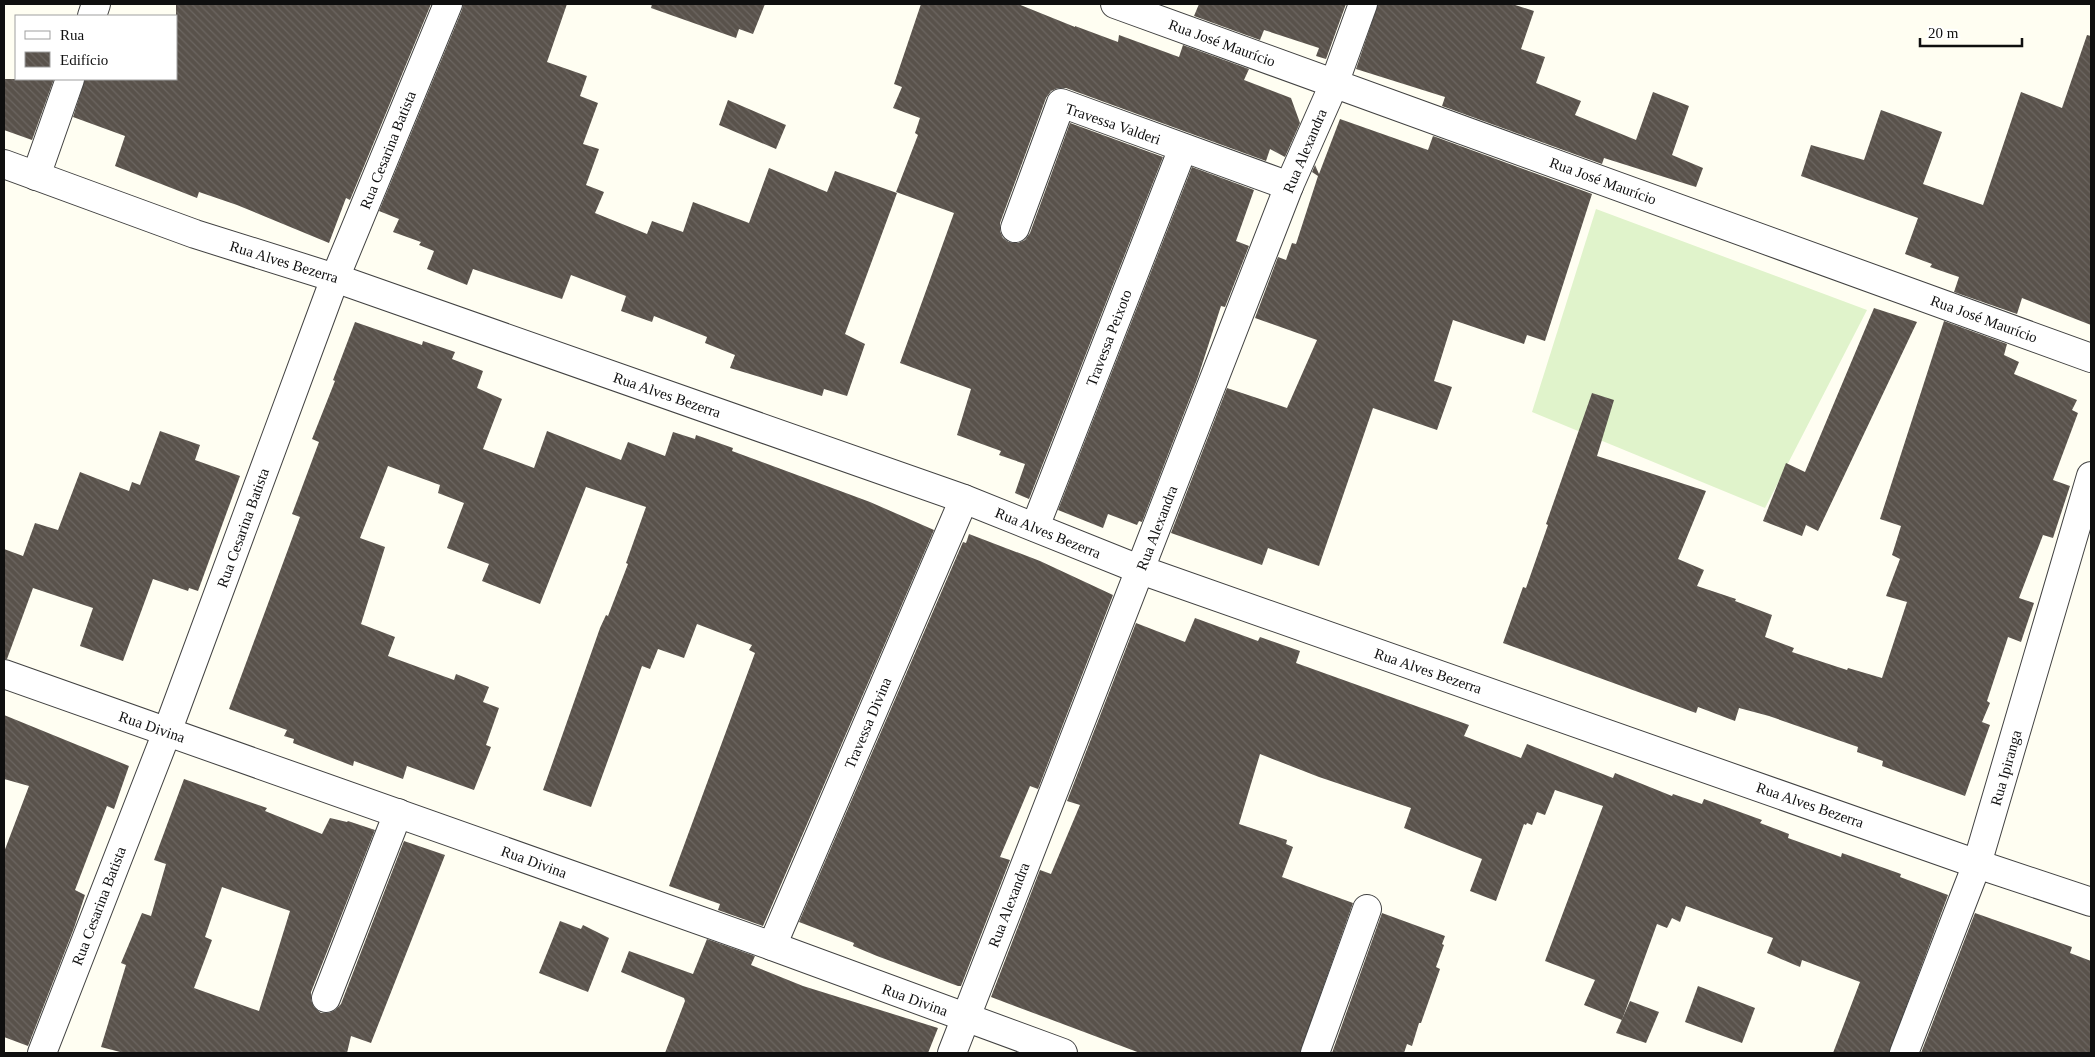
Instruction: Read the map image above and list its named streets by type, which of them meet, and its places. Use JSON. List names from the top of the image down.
{
  "streets": {
    "street": [
      "Rua José Maurício",
      "Travessa Valderi",
      "Rua Cesarina Batista",
      "Rua Alexandra",
      "Rua Alves Bezerra",
      "Travessa Peixoto",
      "Travessa Divina",
      "Rua Divina",
      "Rua Ipiranga"
    ]
  },
  "crossings": [
    ["Rua José Maurício", "Rua Alexandra"],
    ["Travessa Valderi", "Rua Alexandra"],
    ["Travessa Valderi", "Travessa Peixoto"],
    ["Rua Cesarina Batista", "Rua Alves Bezerra"],
    ["Rua Cesarina Batista", "Rua Divina"],
    ["Rua Alexandra", "Rua Alves Bezerra"],
    ["Rua Alexandra", "Rua Divina"],
    ["Rua Alves Bezerra", "Travessa Peixoto"],
    ["Rua Alves Bezerra", "Travessa Divina"],
    ["Rua Alves Bezerra", "Rua Ipiranga"],
    ["Travessa Divina", "Rua Divina"]
  ],
  "legend": ["Rua", "Edifício"],
  "scale_bar": "20 m"
}
